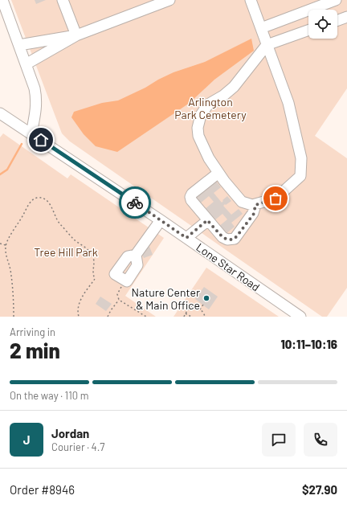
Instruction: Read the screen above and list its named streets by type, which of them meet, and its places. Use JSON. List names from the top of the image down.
{
  "streets": {
    "street": ["Lone Star Road"]
  },
  "parks": ["Arlington Park Cemetery", "Tree Hill Park"],
  "places": ["Nature Center & Main Office"],
  "page": {
    "heading": ["2 min", "Arriving in", "10:11–10:16"],
    "panel": [
      "Jordan",
      "Courier · 4.7",
      "Order #8946",
      "$27.90"
    ],
    "bar": "On the way · 110 m",
    "round": "J"
  }
}
